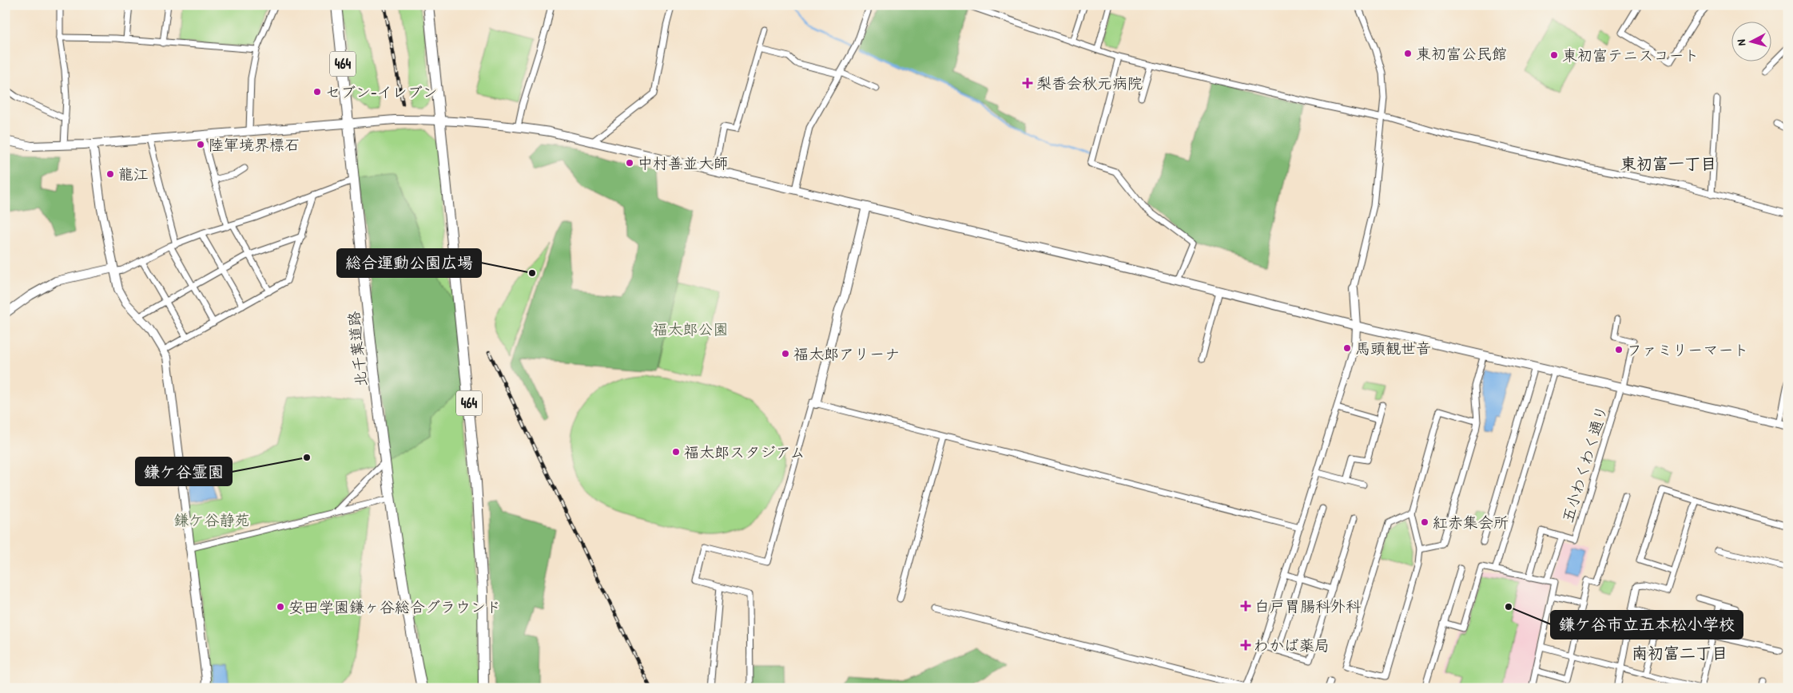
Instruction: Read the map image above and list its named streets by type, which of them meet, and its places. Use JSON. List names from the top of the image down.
{
  "streets": {
    "highway": ["464", "北千葉道路"],
    "street": ["五小わくわく通り"]
  },
  "districts": ["東初富一丁目", "南初富二丁目"],
  "parks": ["福太郎公園", "鎌ケ谷静苑"],
  "places": {
    "other": [
      "東初富公民館",
      "東初富テニスコート",
      "セブン-イレブン",
      "陸軍境界標石",
      "中村善並大師",
      "龍江",
      "総合運動公園広場",
      "馬頭観世音",
      "ファミリーマート",
      "福太郎アリーナ",
      "福太郎スタジアム",
      "鎌ケ谷霊園",
      "紅赤集会所",
      "安田学園鎌ヶ谷総合グラウンド",
      "鎌ケ谷市立五本松小学校"
    ],
    "health": ["梨香会秋元病院", "白戸胃腸科外科", "わかば薬局"]
  },
  "north": "left"
}
